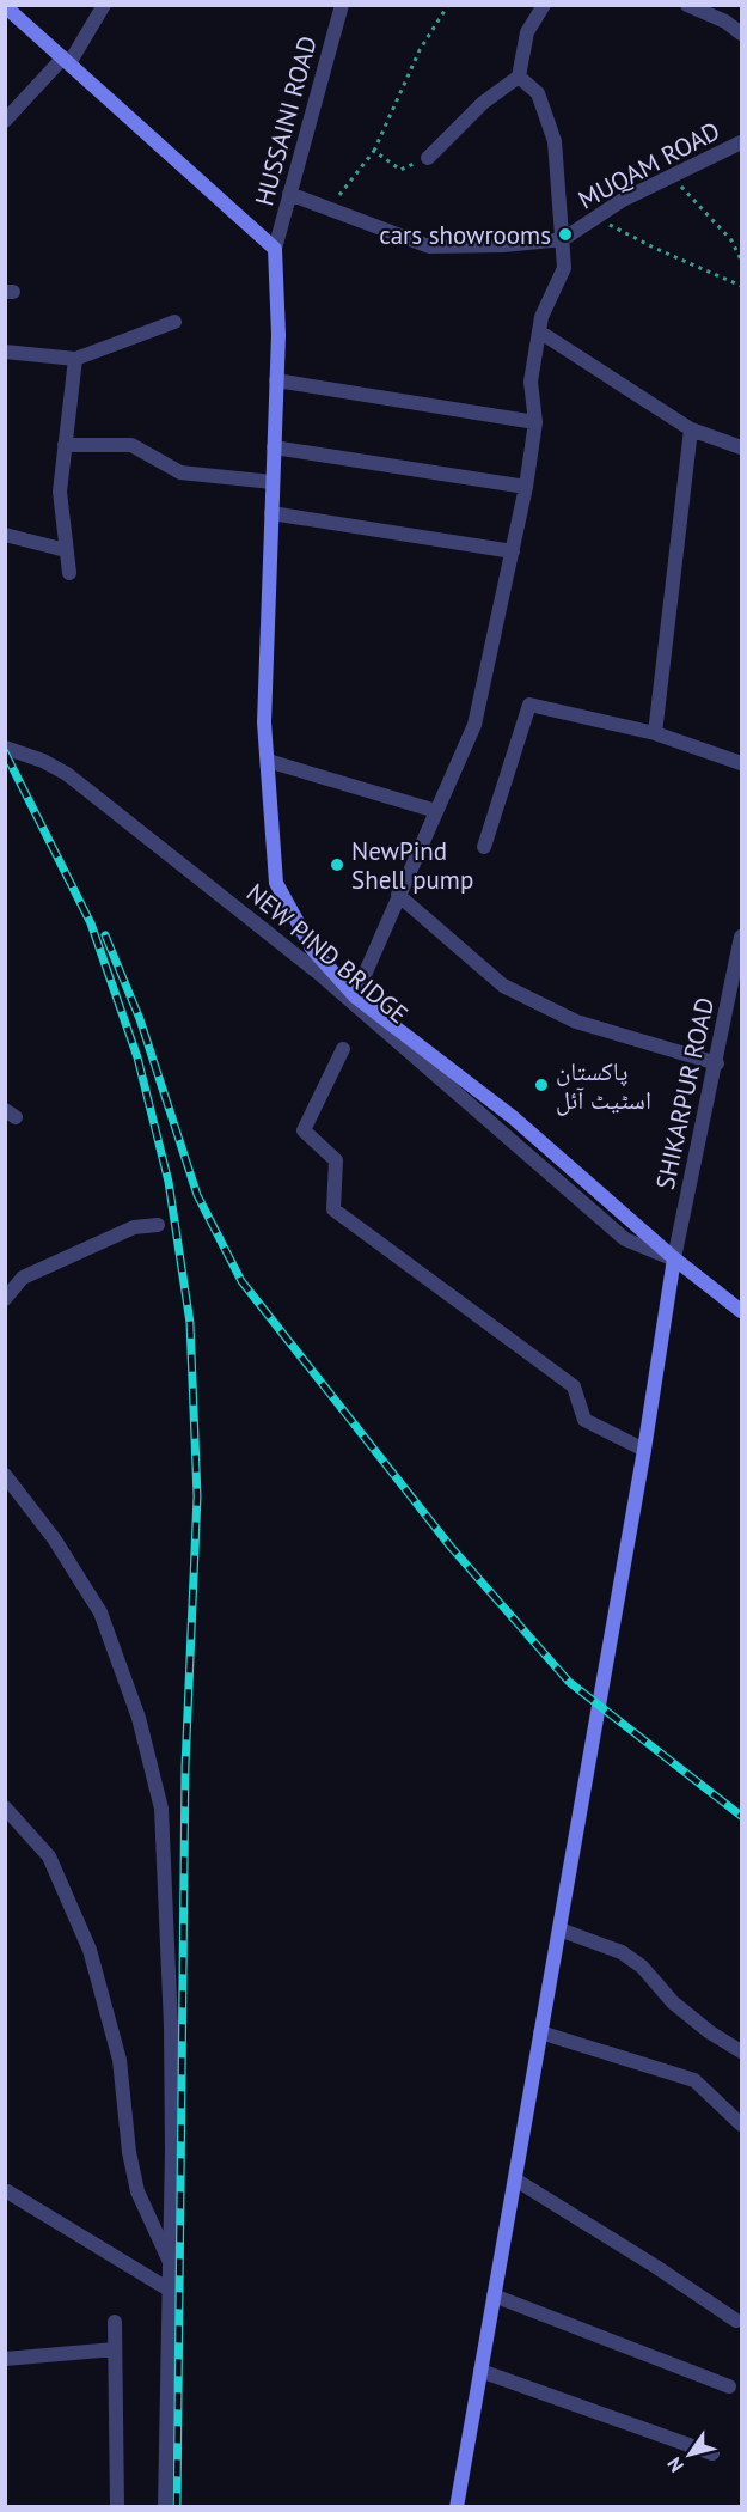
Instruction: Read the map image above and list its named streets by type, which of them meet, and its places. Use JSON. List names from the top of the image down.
{
  "streets": {
    "street": [
      "HUSSAINI ROAD",
      "MUQAM ROAD",
      "NEW PIND BRIDGE",
      "SHIKARPUR ROAD"
    ]
  },
  "crossings": [
    ["HUSSAINI ROAD", "MUQAM ROAD"],
    ["NEW PIND BRIDGE", "SHIKARPUR ROAD"]
  ],
  "places": ["cars showrooms", "NewPind Shell pump", "پاکستان اسٹیٹ آئل"],
  "north": "bottom left"
}
